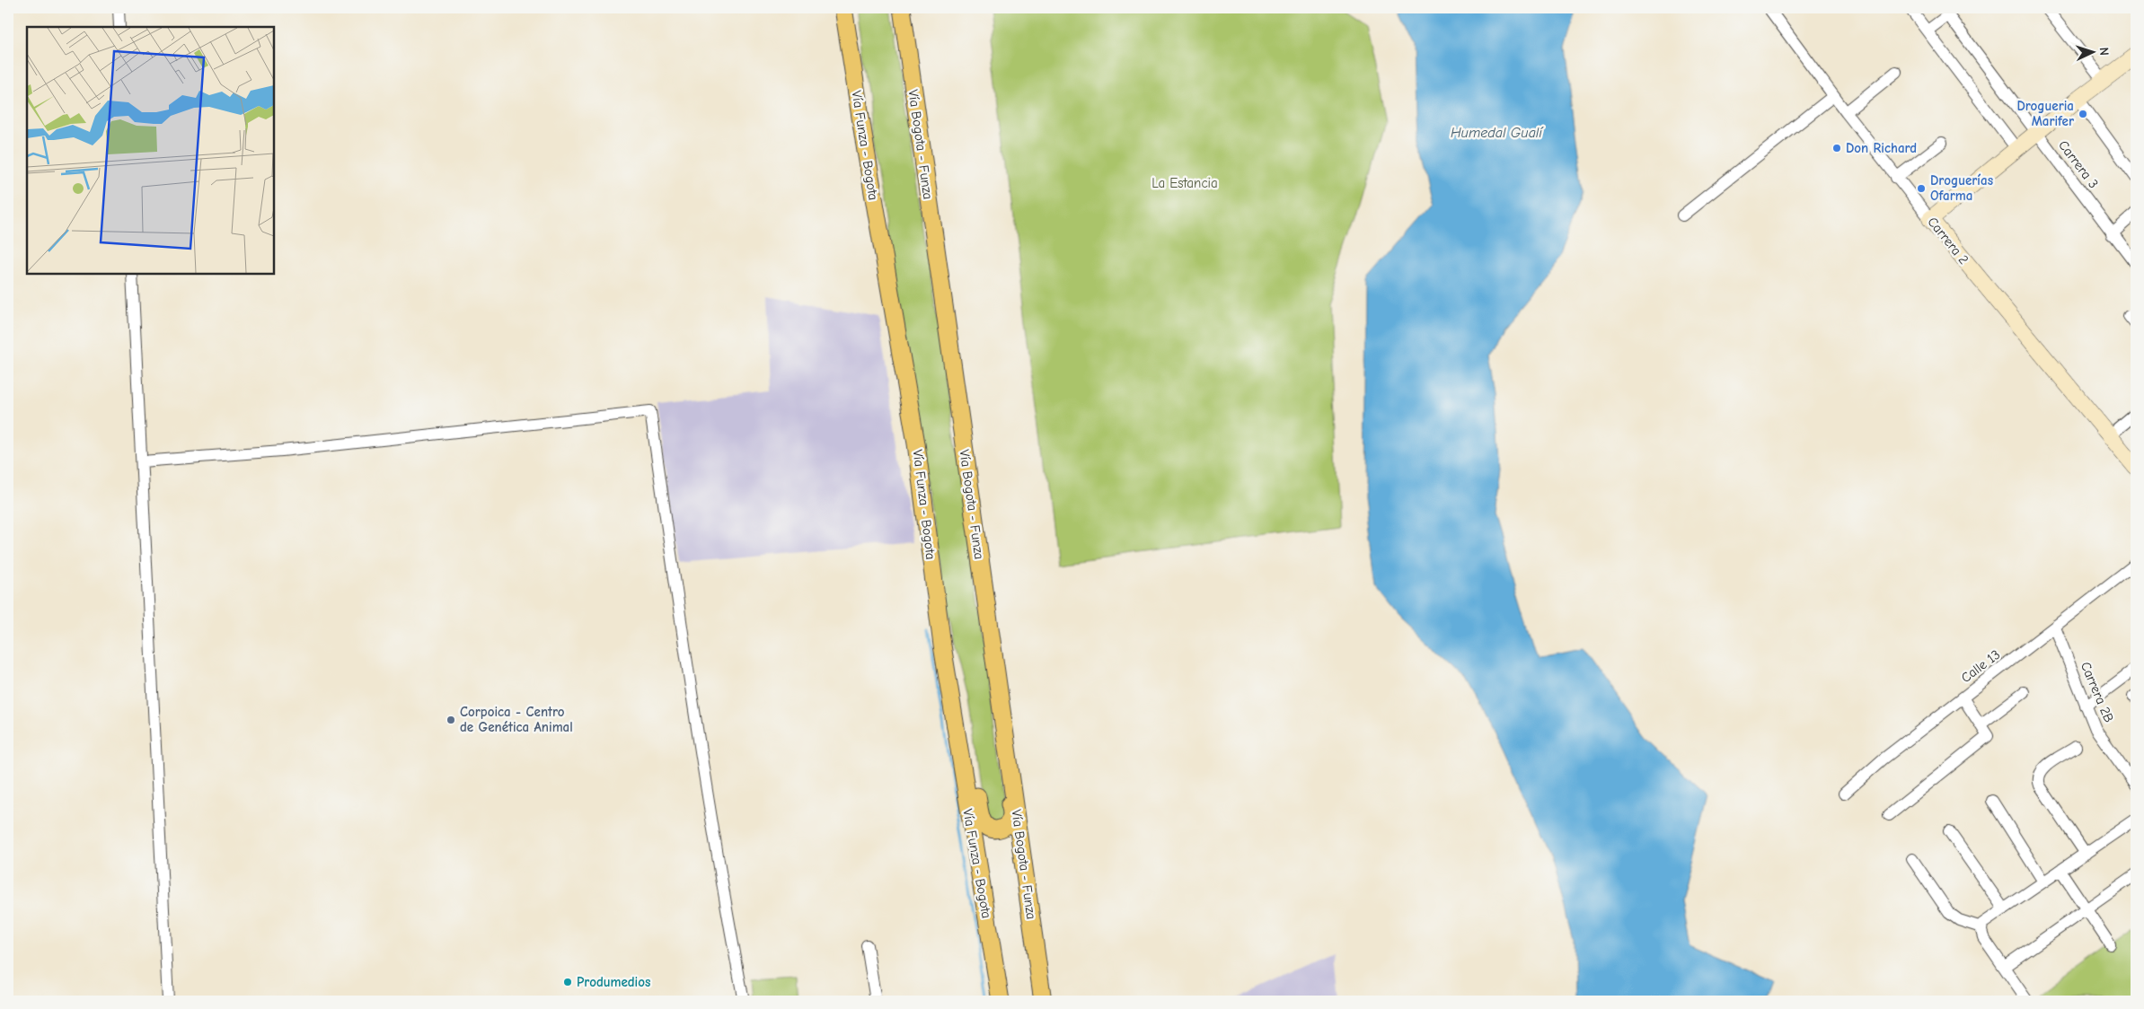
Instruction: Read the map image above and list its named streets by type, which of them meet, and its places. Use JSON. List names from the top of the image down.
{
  "streets": {
    "main road": ["Vía Bogota - Funza", "Vía Funza - Bogota", "Carrera 2"],
    "street": ["Carrera 3", "Calle 13", "Carrera 2B"]
  },
  "crossings": [
    ["Calle 13", "Carrera 2B"]
  ],
  "water": ["Humedal Gualí"],
  "parks": ["La Estancia"],
  "places": [
    "Drogueria Marifer",
    "Don Richard",
    "Droguerías Ofarma",
    "Corpoica - Centro de Genética Animal",
    "Produmedios"
  ],
  "north": "right"
}
